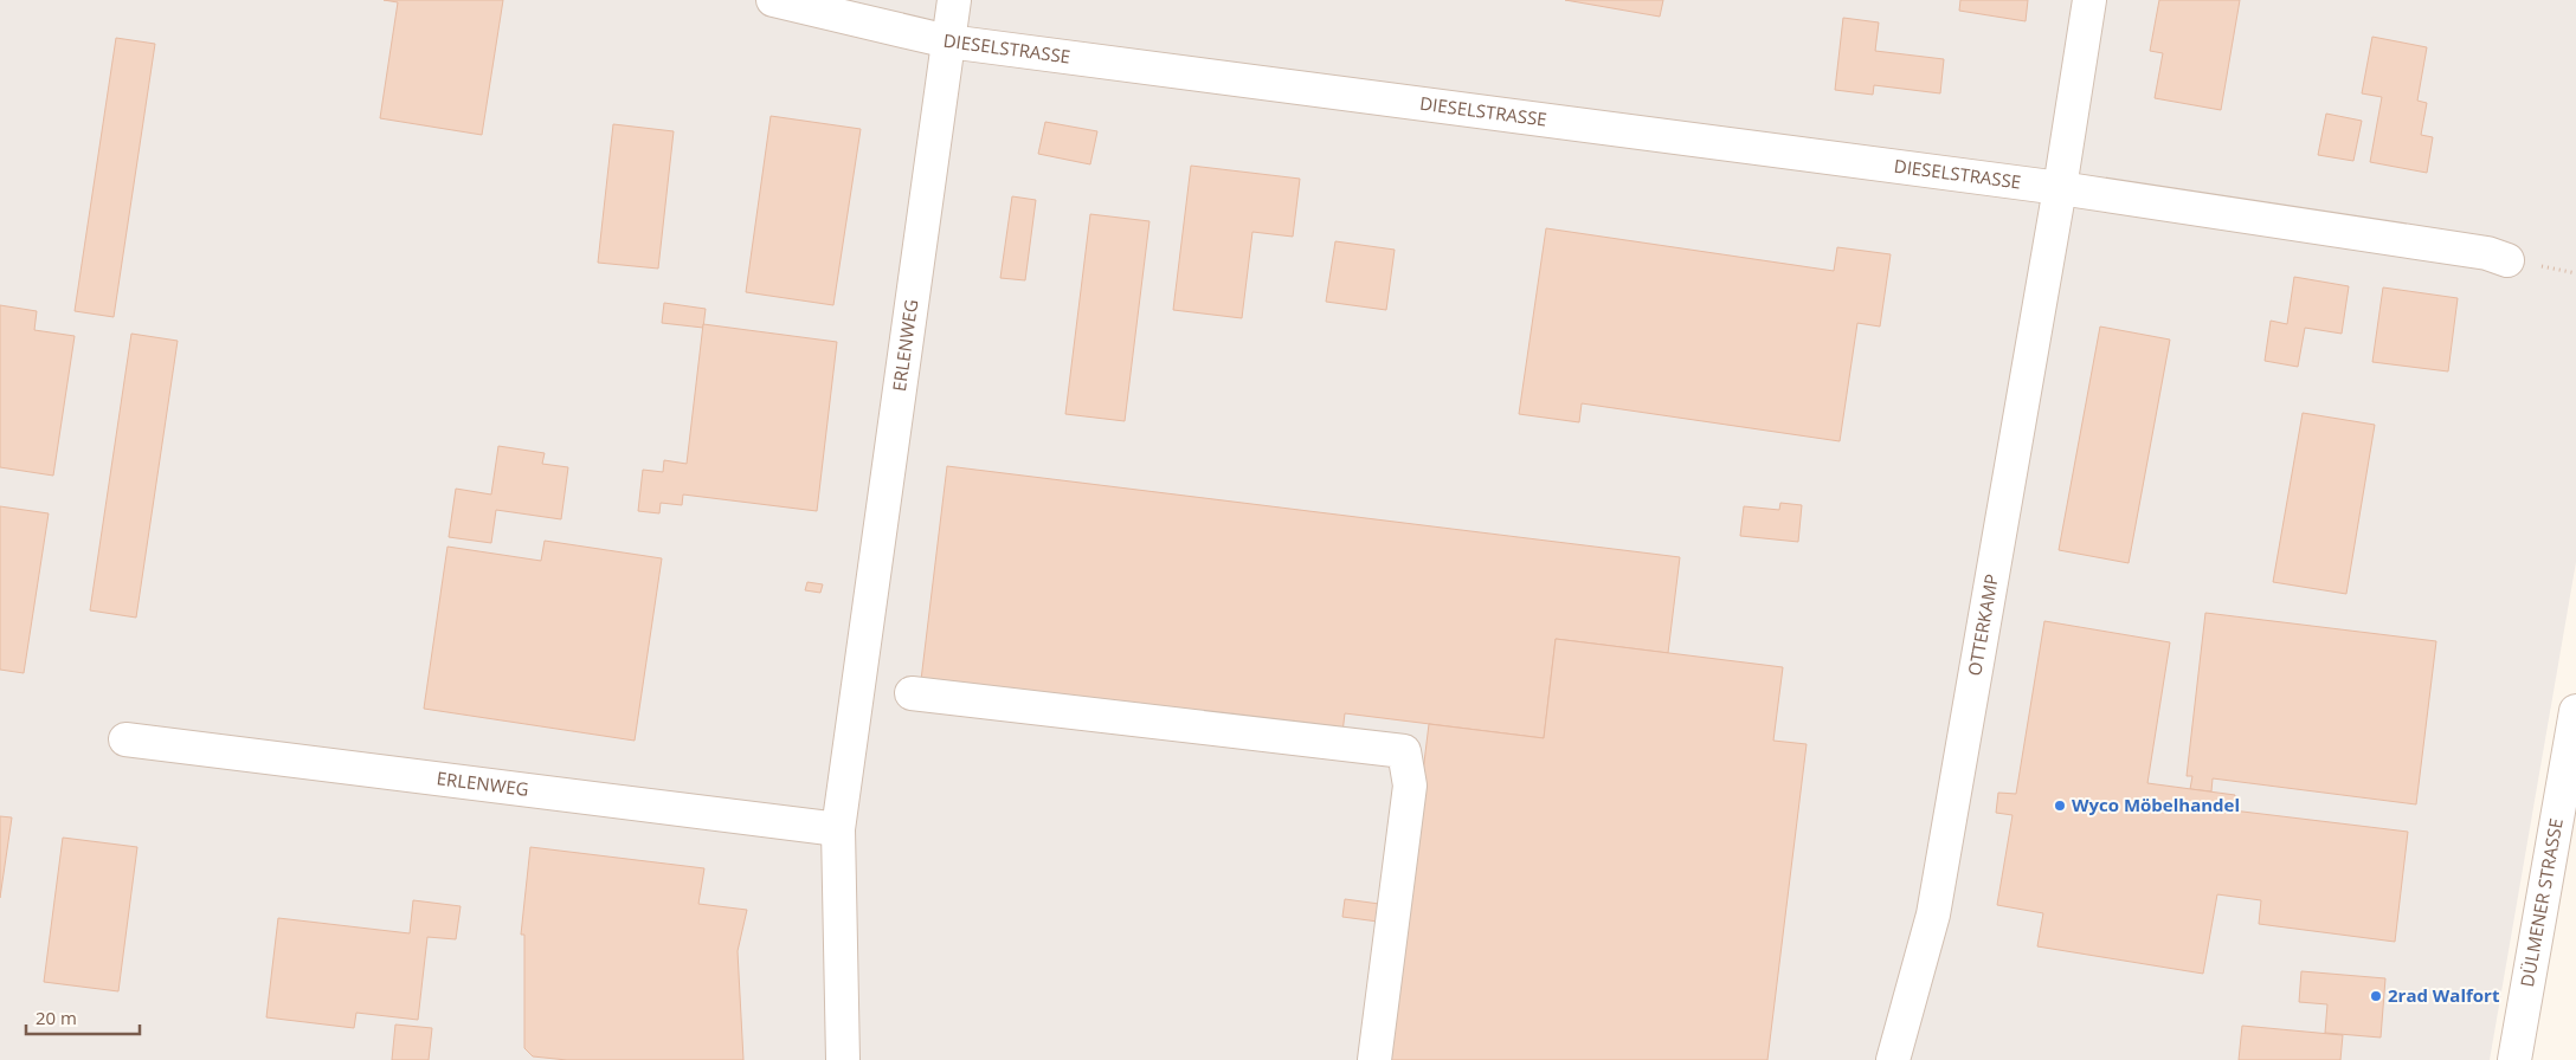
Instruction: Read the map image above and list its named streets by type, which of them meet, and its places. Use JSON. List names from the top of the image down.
{
  "streets": {
    "street": [
      "DIESELSTRASSE",
      "ERLENWEG",
      "OTTERKAMP",
      "DÜLMENER STRASSE"
    ]
  },
  "crossings": [
    ["DIESELSTRASSE", "ERLENWEG"],
    ["DIESELSTRASSE", "OTTERKAMP"]
  ],
  "places": ["Wyco Möbelhandel", "2rad Walfort"],
  "scale_bar": "20 m"
}
